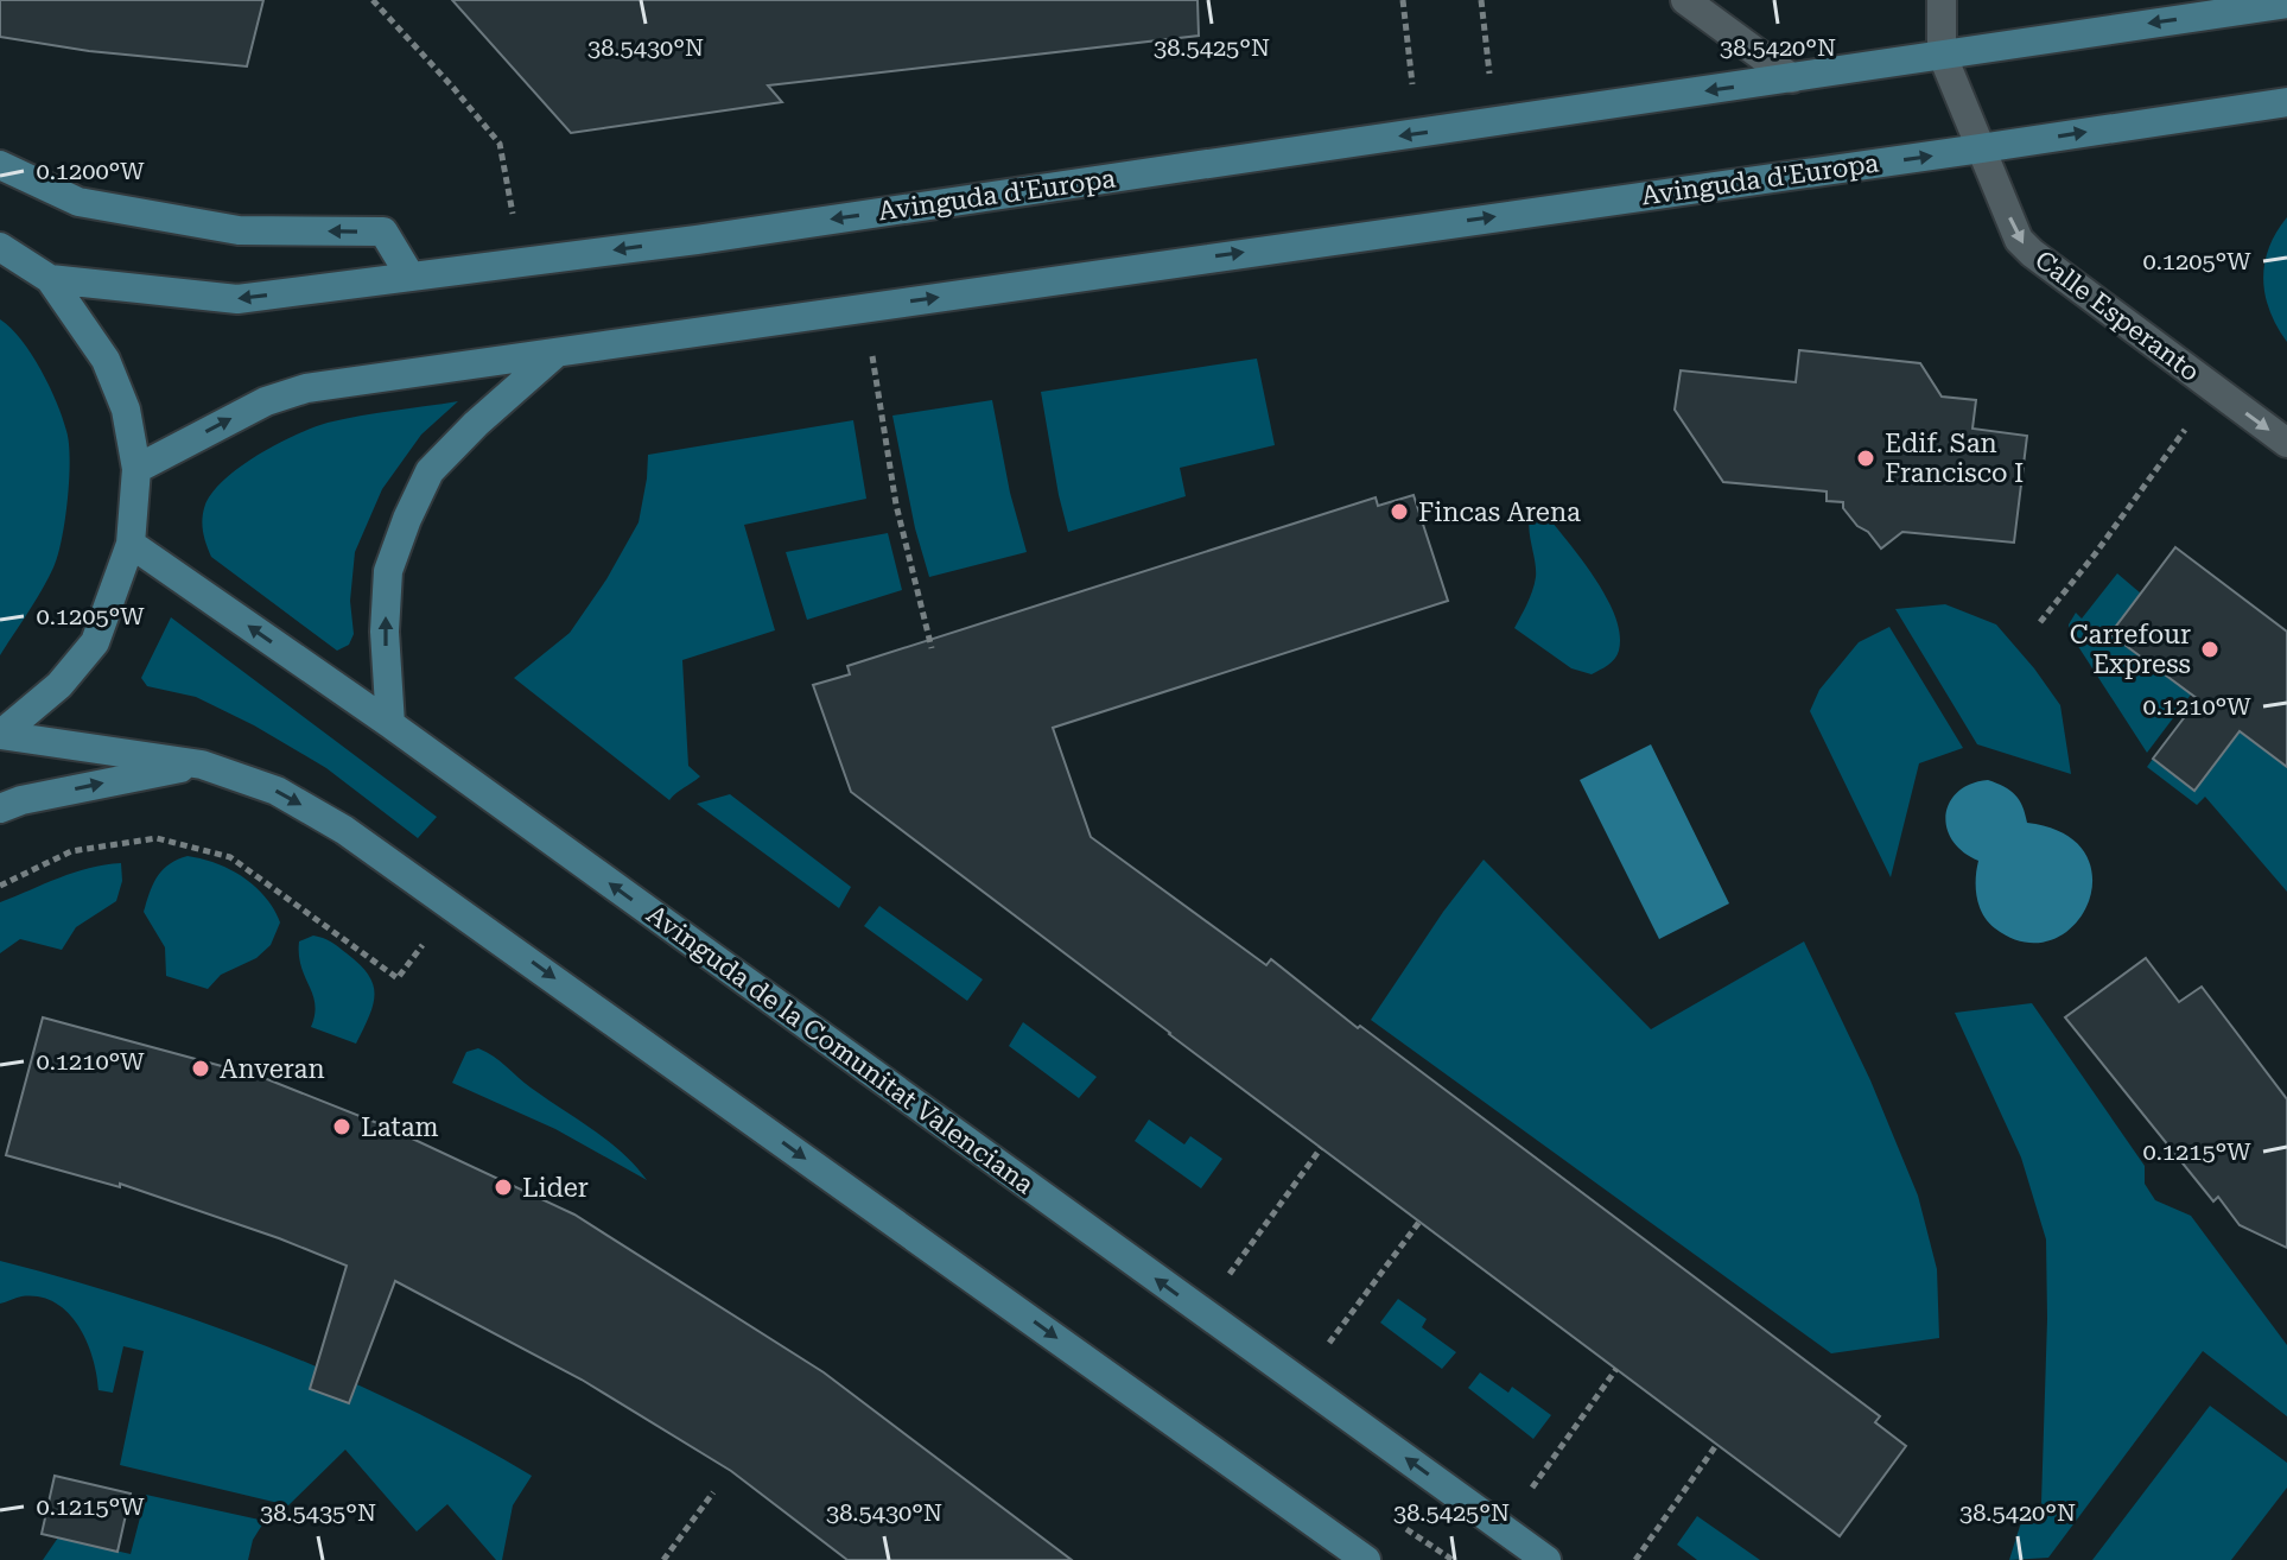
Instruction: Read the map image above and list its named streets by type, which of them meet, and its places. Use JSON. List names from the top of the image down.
{
  "streets": {
    "main road": ["Avinguda d'Europa", "Avinguda de la Comunitat Valenciana"],
    "street": ["Calle Esperanto"]
  },
  "crossings": [
    ["Avinguda d'Europa", "Calle Esperanto"]
  ],
  "one_way": ["Calle Esperanto"],
  "places": [
    "Edif. San Francisco I",
    "Fincas Arena",
    "Carrefour Express",
    "Anveran",
    "Latam",
    "Lider"
  ],
  "coordinates": [
    "38.5430°N",
    "38.5425°N",
    "38.5420°N",
    "0.1200°W",
    "0.1205°W",
    "0.1210°W",
    "0.1215°W",
    "38.5435°N"
  ]
}
